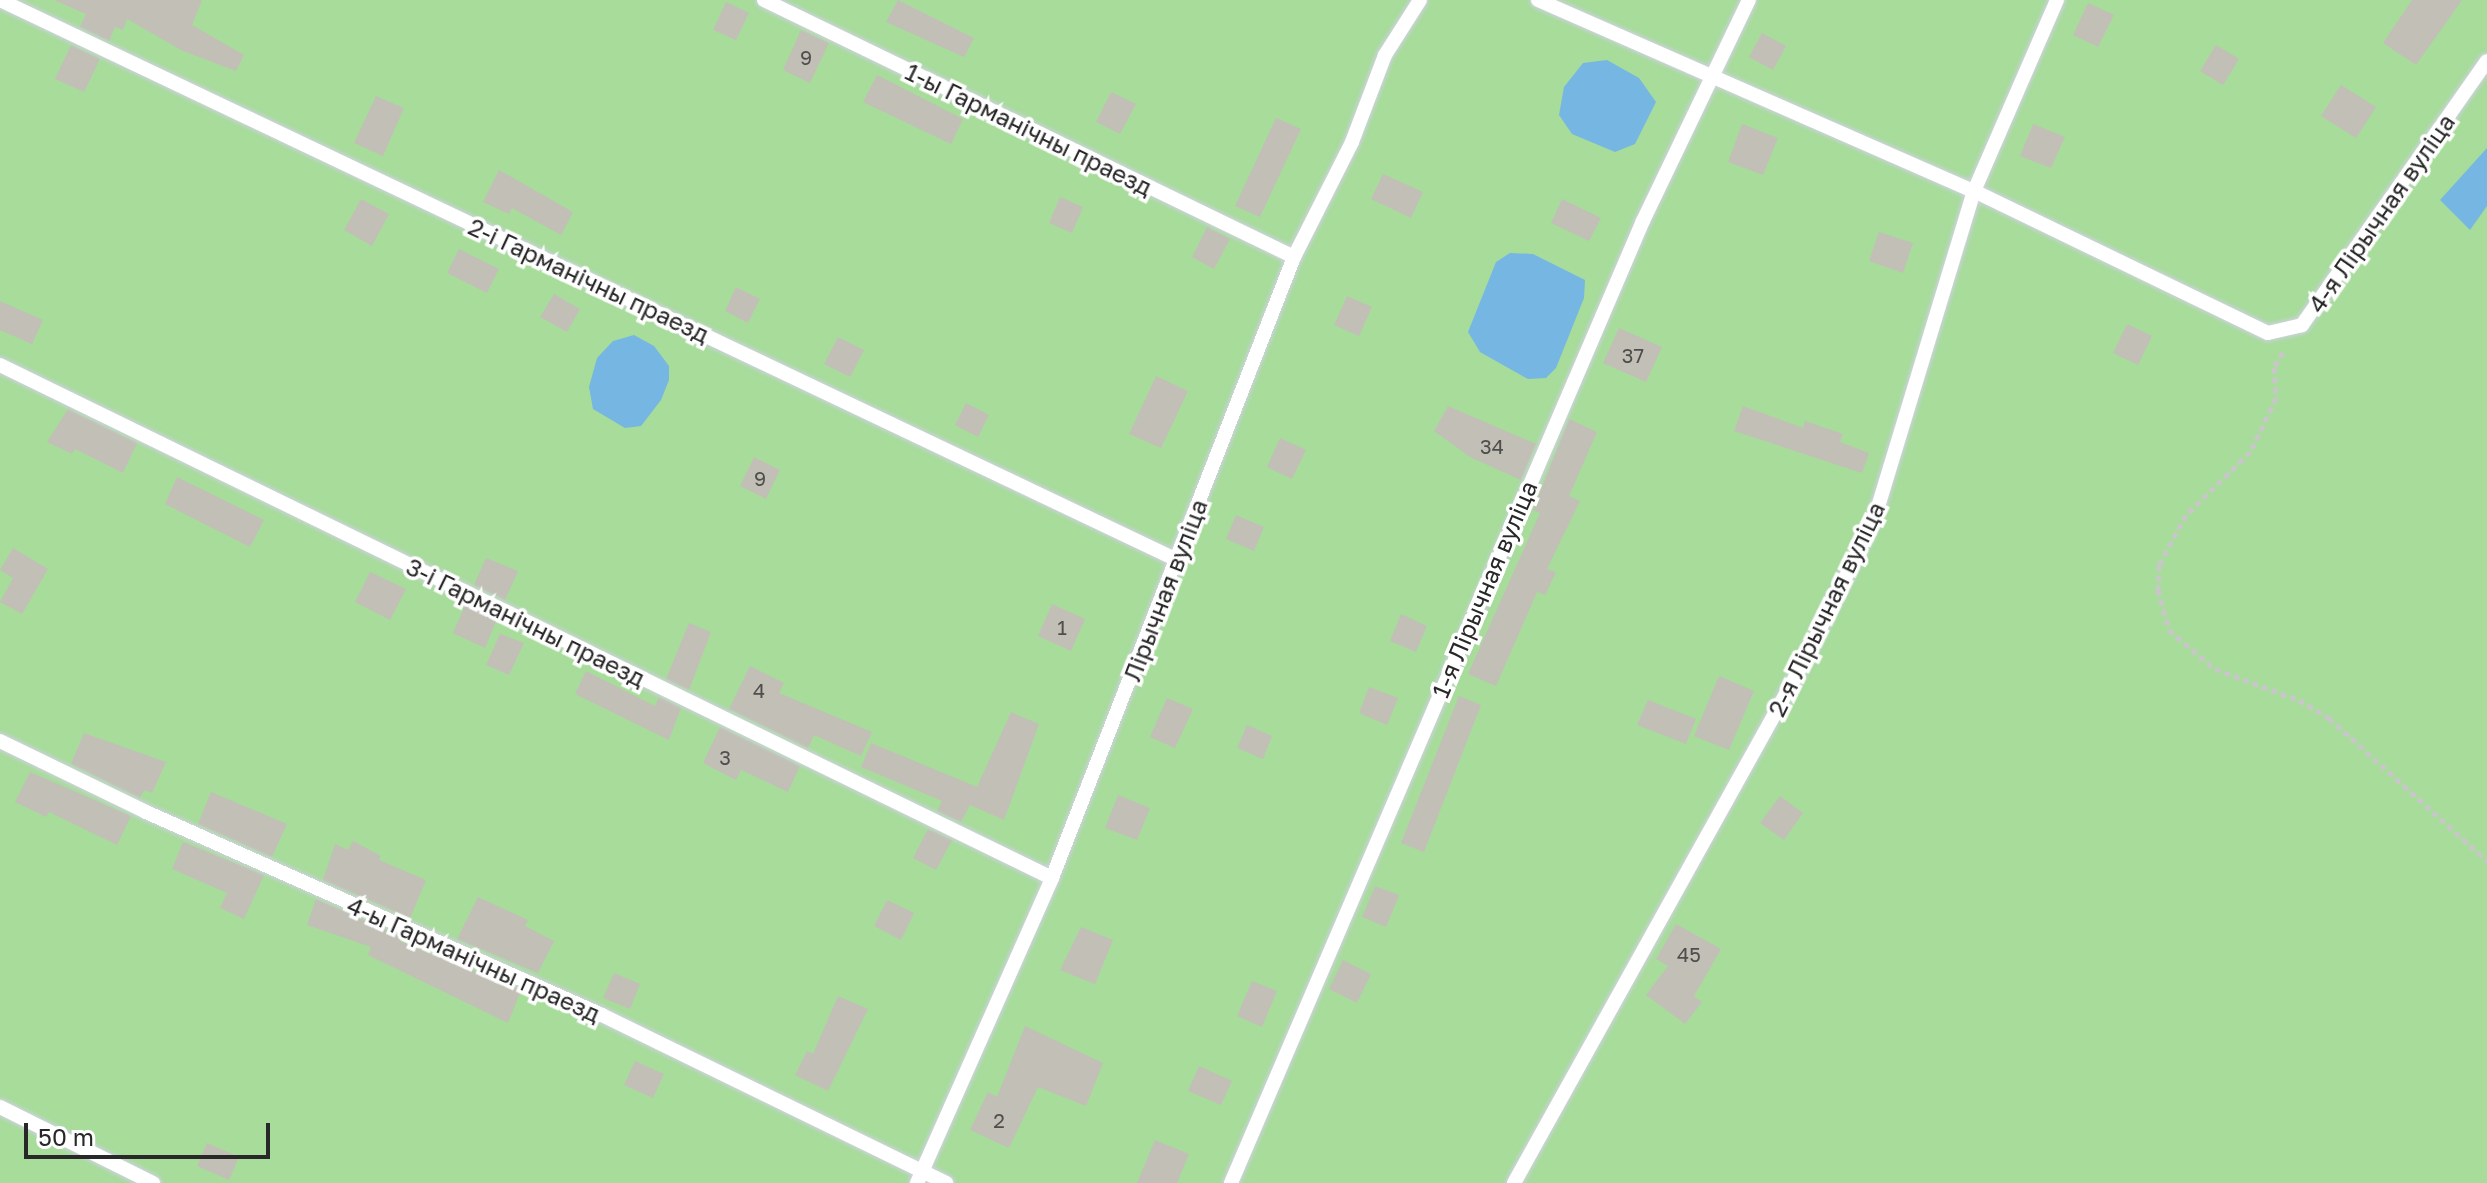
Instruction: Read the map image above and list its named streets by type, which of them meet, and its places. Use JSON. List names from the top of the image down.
{
  "streets": {
    "lane": [
      "1-ы Гарманічны праезд",
      "4-я Лірычная вуліца",
      "2-і Гарманічны праезд",
      "1-я Лірычная вуліца",
      "Лірычная вуліца",
      "2-я Лірычная вуліца",
      "3-і Гарманічны праезд",
      "4-ы Гарманічны праезд"
    ]
  },
  "crossings": [
    ["1-ы Гарманічны праезд", "Лірычная вуліца"],
    ["2-і Гарманічны праезд", "Лірычная вуліца"],
    ["Лірычная вуліца", "3-і Гарманічны праезд"],
    ["Лірычная вуліца", "4-ы Гарманічны праезд"]
  ],
  "house_numbers": [
    "9",
    "37",
    "34",
    "9",
    "1",
    "4",
    "3",
    "45",
    "2"
  ],
  "scale_bar": "50 m"
}
